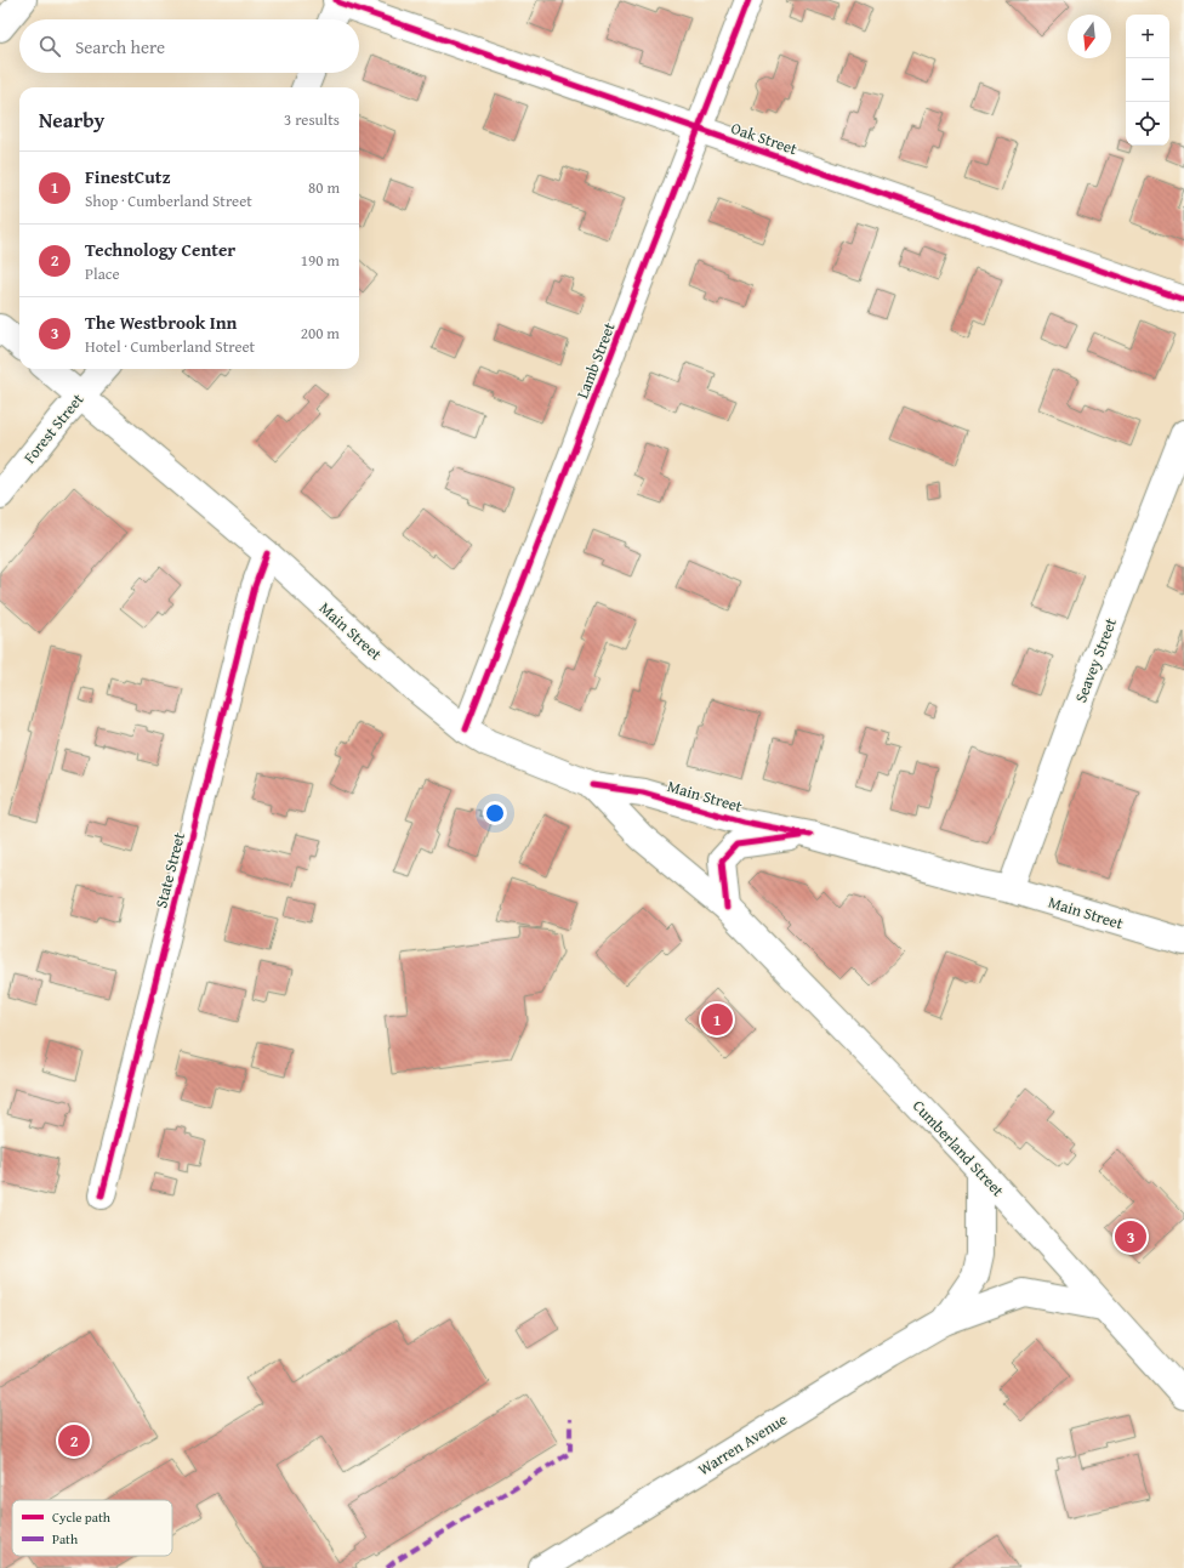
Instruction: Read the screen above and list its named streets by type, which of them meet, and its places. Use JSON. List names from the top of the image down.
{
  "streets": {
    "main road": [
      "Oak Street",
      "Lamb Street",
      "Forest Street",
      "Main Street",
      "Seavey Street",
      "State Street",
      "Cumberland Street",
      "Warren Avenue"
    ]
  },
  "crossings": [
    ["Oak Street", "Lamb Street"],
    ["Lamb Street", "Main Street"],
    ["Forest Street", "Main Street"],
    ["Main Street", "Seavey Street"],
    ["Main Street", "State Street"],
    ["Main Street", "Cumberland Street"],
    ["Cumberland Street", "Warren Avenue"]
  ],
  "legend": ["Cycle path", "Path"],
  "north": "bottom",
  "page": {
    "map_buttons": ["+", "−"],
    "search": "Search here",
    "heading": ["Nearby", "3 results"],
    "list": [
      {
        "mark": "1",
        "name": "FinestCutz",
        "note": "Shop · Cumberland Street",
        "value": "80 m"
      },
      {
        "mark": "2",
        "name": "Technology Center",
        "note": "Place",
        "value": "190 m"
      },
      {
        "mark": "3",
        "name": "The Westbrook Inn",
        "note": "Hotel · Cumberland Street",
        "value": "200 m"
      }
    ],
    "pins": ["1", "3", "2"]
  }
}
